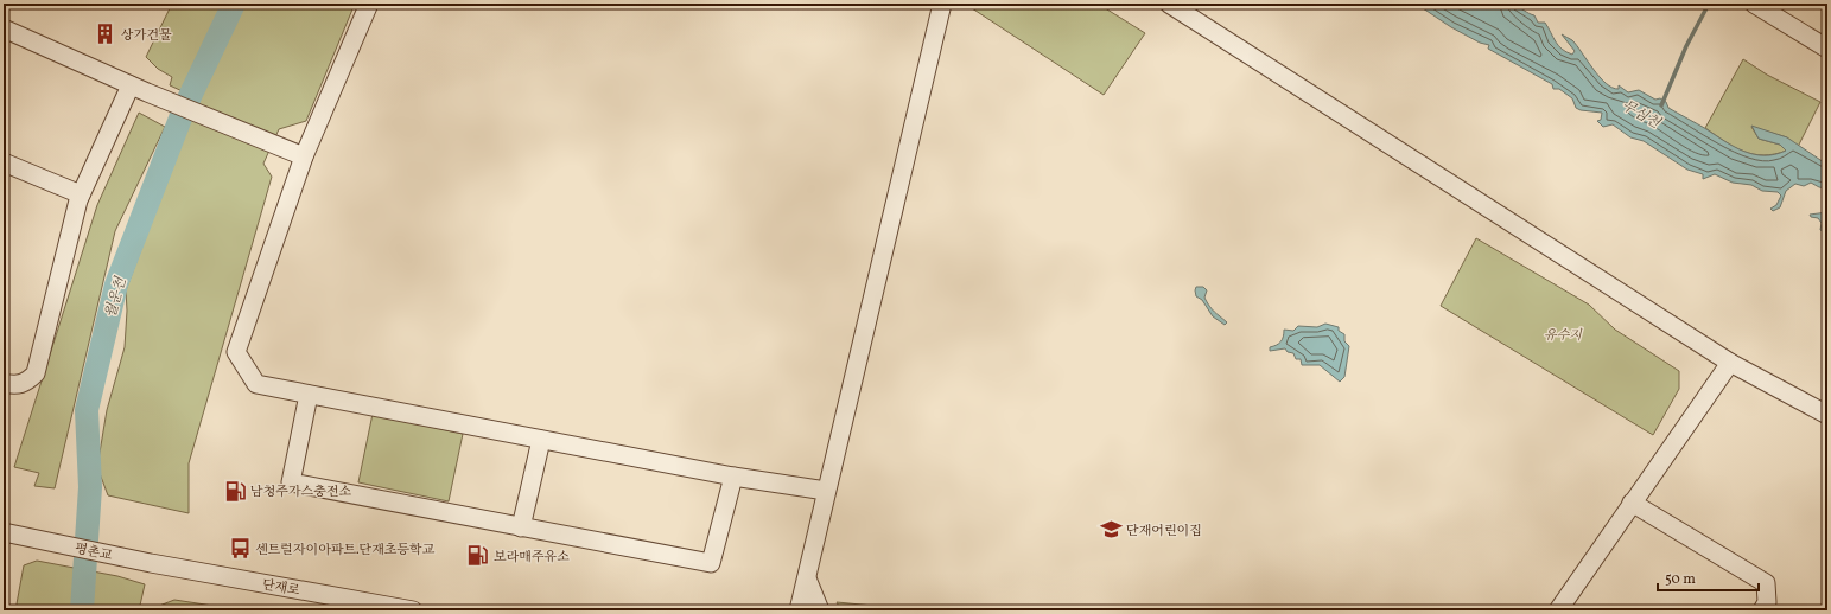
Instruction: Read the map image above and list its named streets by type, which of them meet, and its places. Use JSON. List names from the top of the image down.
{
  "streets": {
    "street": ["평촌교", "단재로"]
  },
  "crossings": [
    ["평촌교", "단재로"]
  ],
  "water": ["무심천", "월운천"],
  "parks": ["유수지"],
  "places": {
    "building": ["상가건물"],
    "fuel station": ["남청주가스충전소", "보라매주유소"],
    "school or university": ["단재어린이집"],
    "bus stop": ["센트럴자이아파트.단재초등학교"]
  },
  "scale_bar": "50 m"
}
